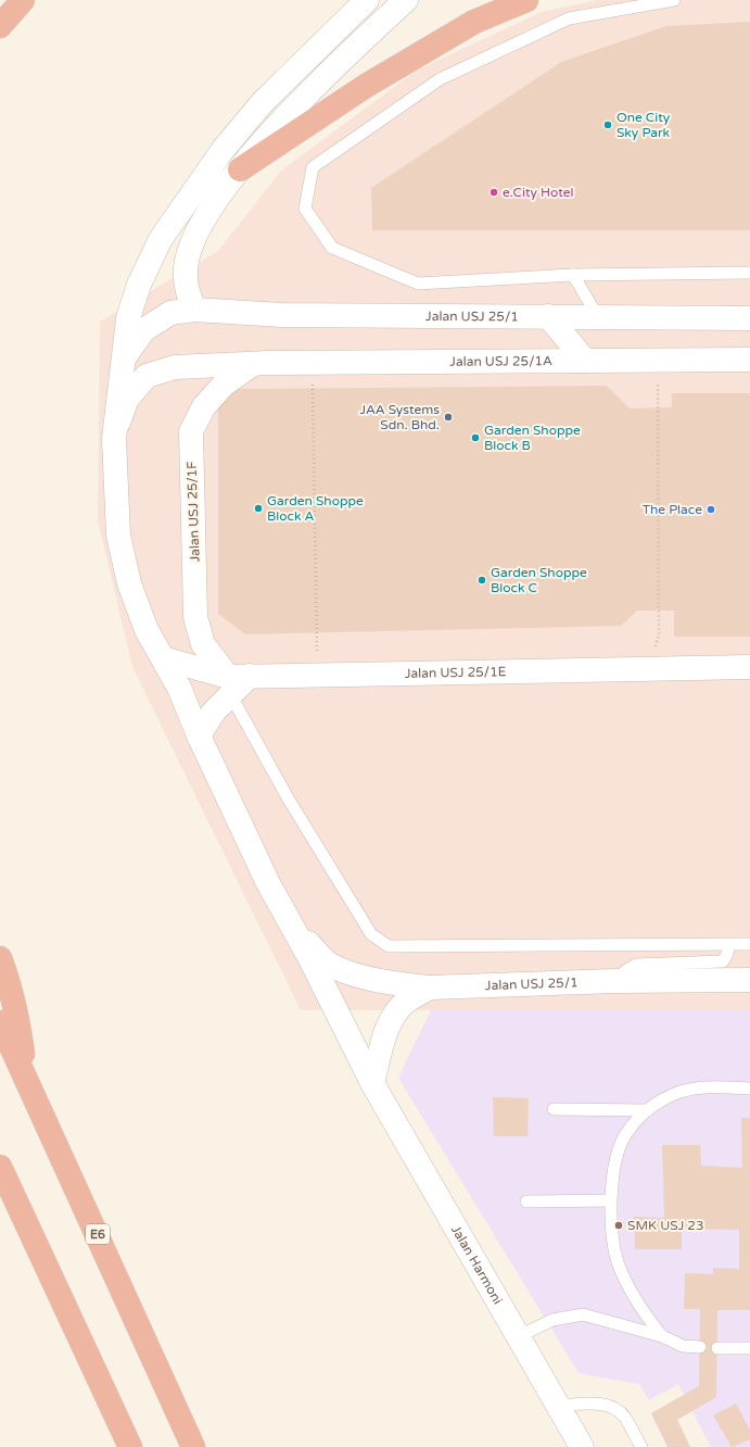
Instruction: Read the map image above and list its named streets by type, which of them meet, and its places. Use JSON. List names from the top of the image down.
{
  "streets": {
    "highway": ["E6"],
    "street": [
      "Jalan USJ 25/1",
      "Jalan USJ 25/1A",
      "Jalan USJ 25/1F",
      "Jalan USJ 25/1E",
      "Jalan Harmoni"
    ]
  },
  "crossings": [
    ["Jalan USJ 25/1", "Jalan Harmoni"],
    ["Jalan USJ 25/1A", "Jalan USJ 25/1F"],
    ["Jalan USJ 25/1A", "Jalan Harmoni"],
    ["Jalan USJ 25/1F", "Jalan USJ 25/1E"],
    ["Jalan USJ 25/1E", "Jalan Harmoni"]
  ],
  "places": [
    "One City Sky Park",
    "e.City Hotel",
    "JAA Systems Sdn. Bhd.",
    "Garden Shoppe Block B",
    "Garden Shoppe Block A",
    "The Place",
    "Garden Shoppe Block C",
    "SMK USJ 23"
  ]
}
